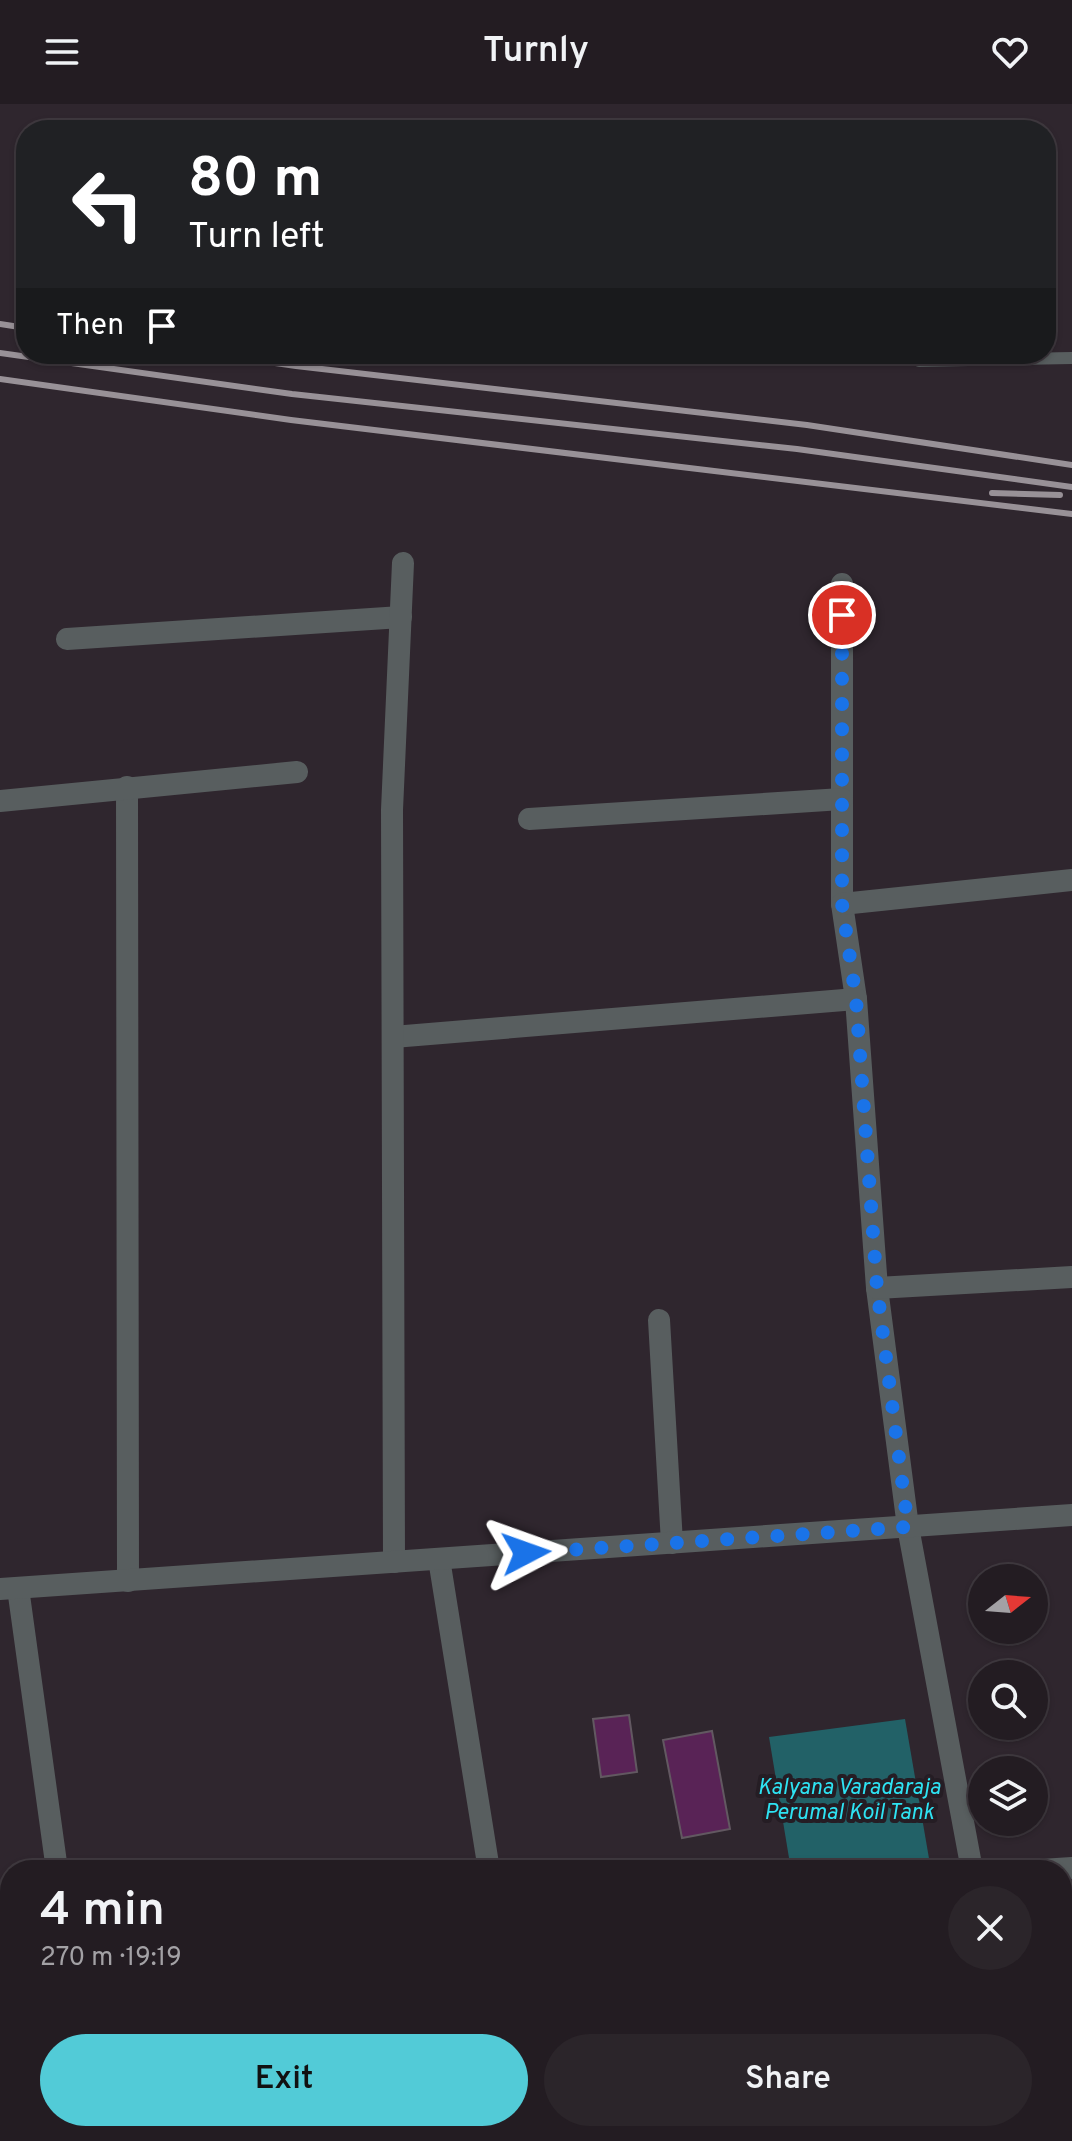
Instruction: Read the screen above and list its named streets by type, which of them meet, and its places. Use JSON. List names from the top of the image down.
{
  "water": ["Kalyana Varadaraja Perumal Koil Tank"],
  "north": "right",
  "page": {
    "header": "Turnly",
    "turn": ["80 m", "Turn left"],
    "then": "Then",
    "heading": ["4 min", "270 m · 19:19"],
    "buttons": ["Exit", "Share"]
  }
}
